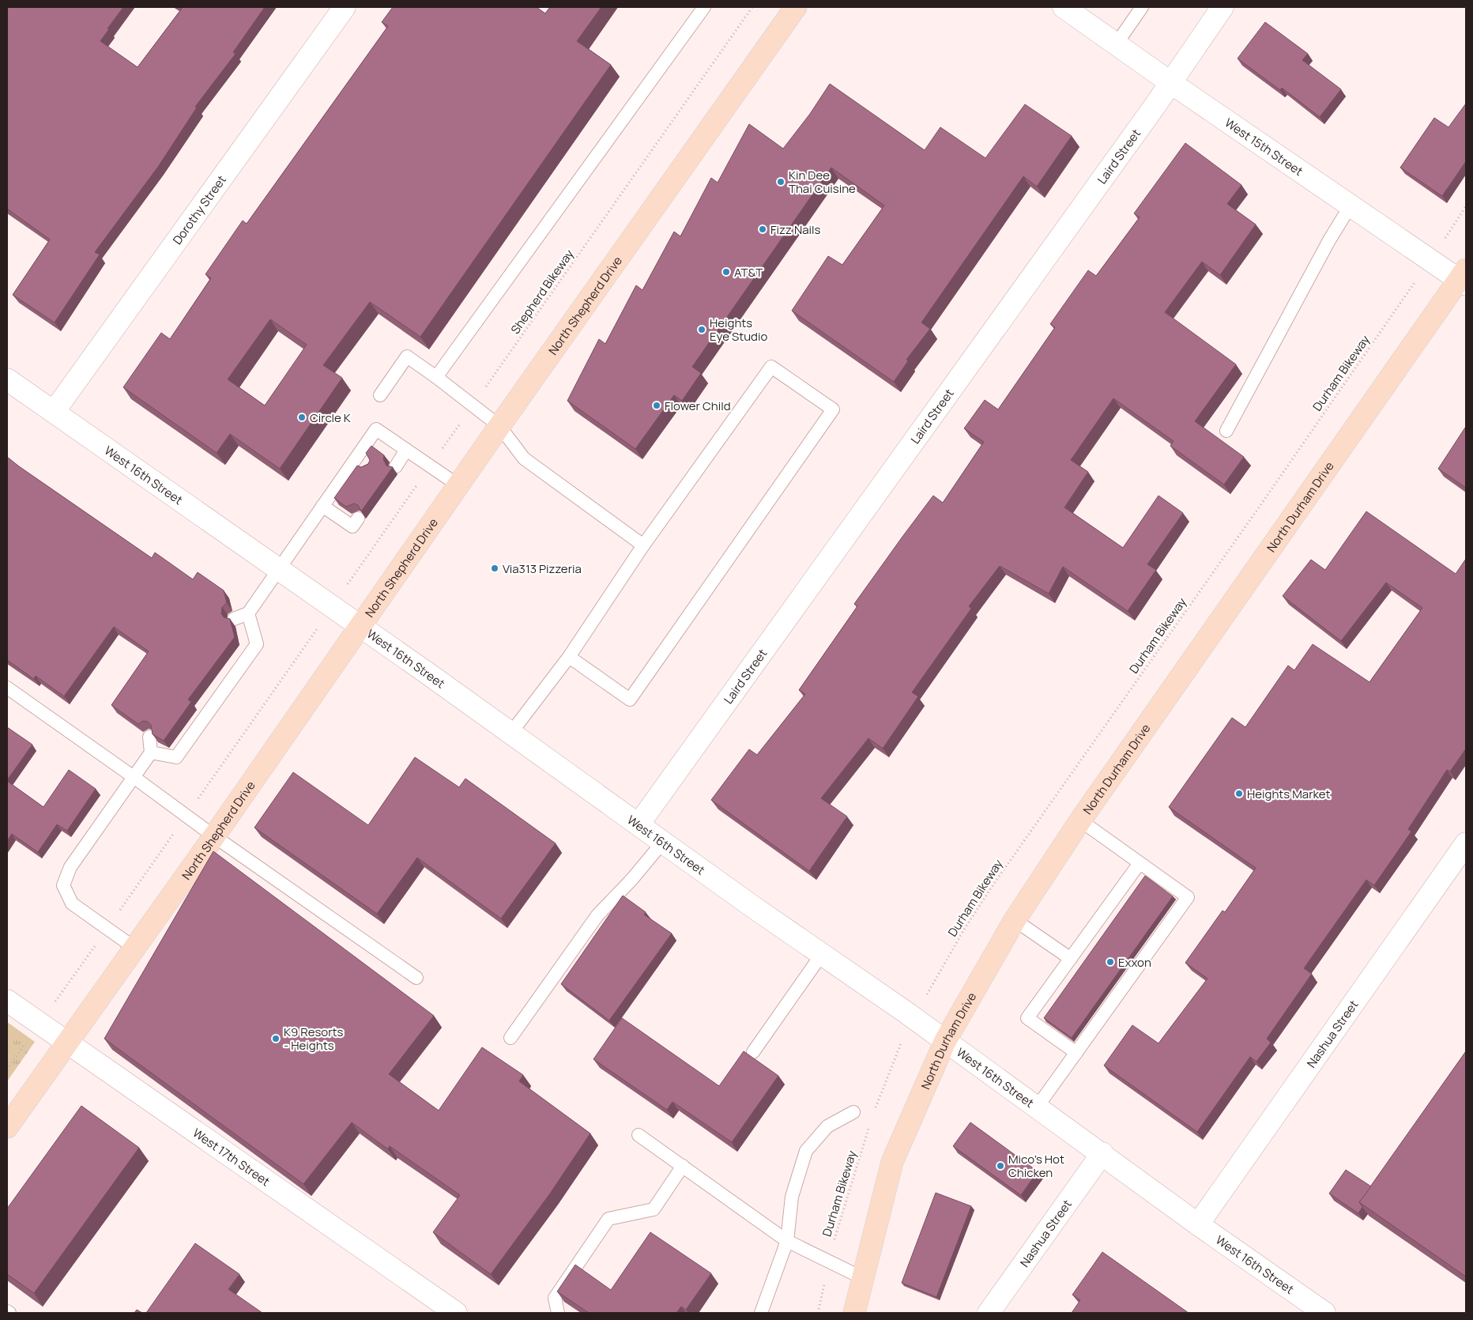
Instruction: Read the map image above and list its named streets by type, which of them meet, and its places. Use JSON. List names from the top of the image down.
{
  "streets": {
    "main road": ["North Shepherd Drive", "North Durham Drive"],
    "street": [
      "West 15th Street",
      "Laird Street",
      "Dorothy Street",
      "West 16th Street",
      "Nashua Street",
      "West 17th Street"
    ],
    "path": ["Shepherd Bikeway", "Durham Bikeway"]
  },
  "crossings": [
    ["West 15th Street", "Laird Street"],
    ["West 15th Street", "North Durham Drive"],
    ["Laird Street", "West 16th Street"],
    ["Dorothy Street", "West 16th Street"],
    ["North Shepherd Drive", "West 16th Street"],
    ["North Shepherd Drive", "West 17th Street"],
    ["West 16th Street", "North Durham Drive"],
    ["West 16th Street", "Nashua Street"]
  ],
  "places": [
    "Kin Dee Thai Cuisine",
    "Fizz Nails",
    "AT&T",
    "Heights Eye Studio",
    "Flower Child",
    "Circle K",
    "Via313 Pizzeria",
    "Heights Market",
    "Exxon",
    "K9 Resorts - Heights",
    "Mico's Hot Chicken"
  ]
}
